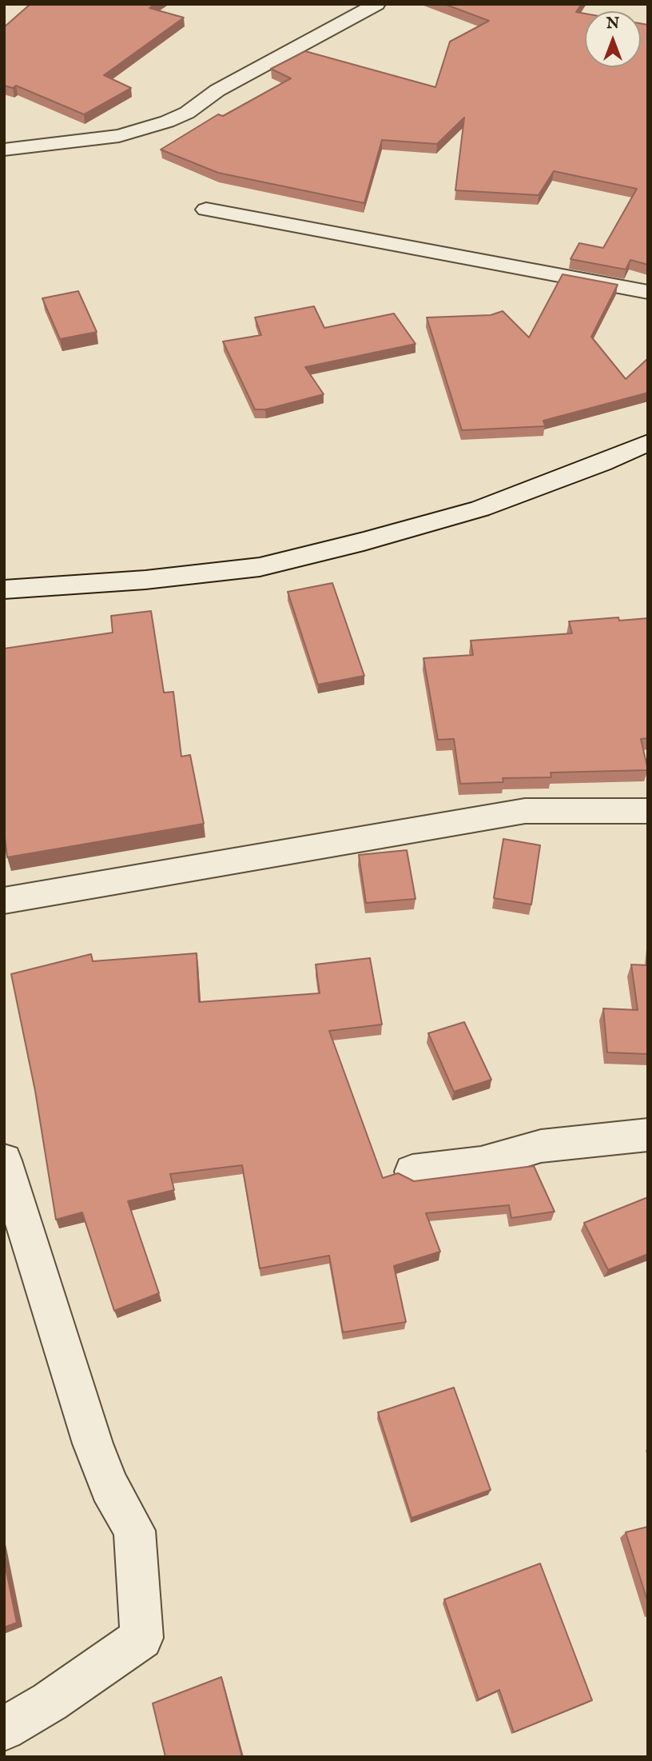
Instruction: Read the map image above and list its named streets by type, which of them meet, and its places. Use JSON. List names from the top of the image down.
{
  "north": "top"
}
